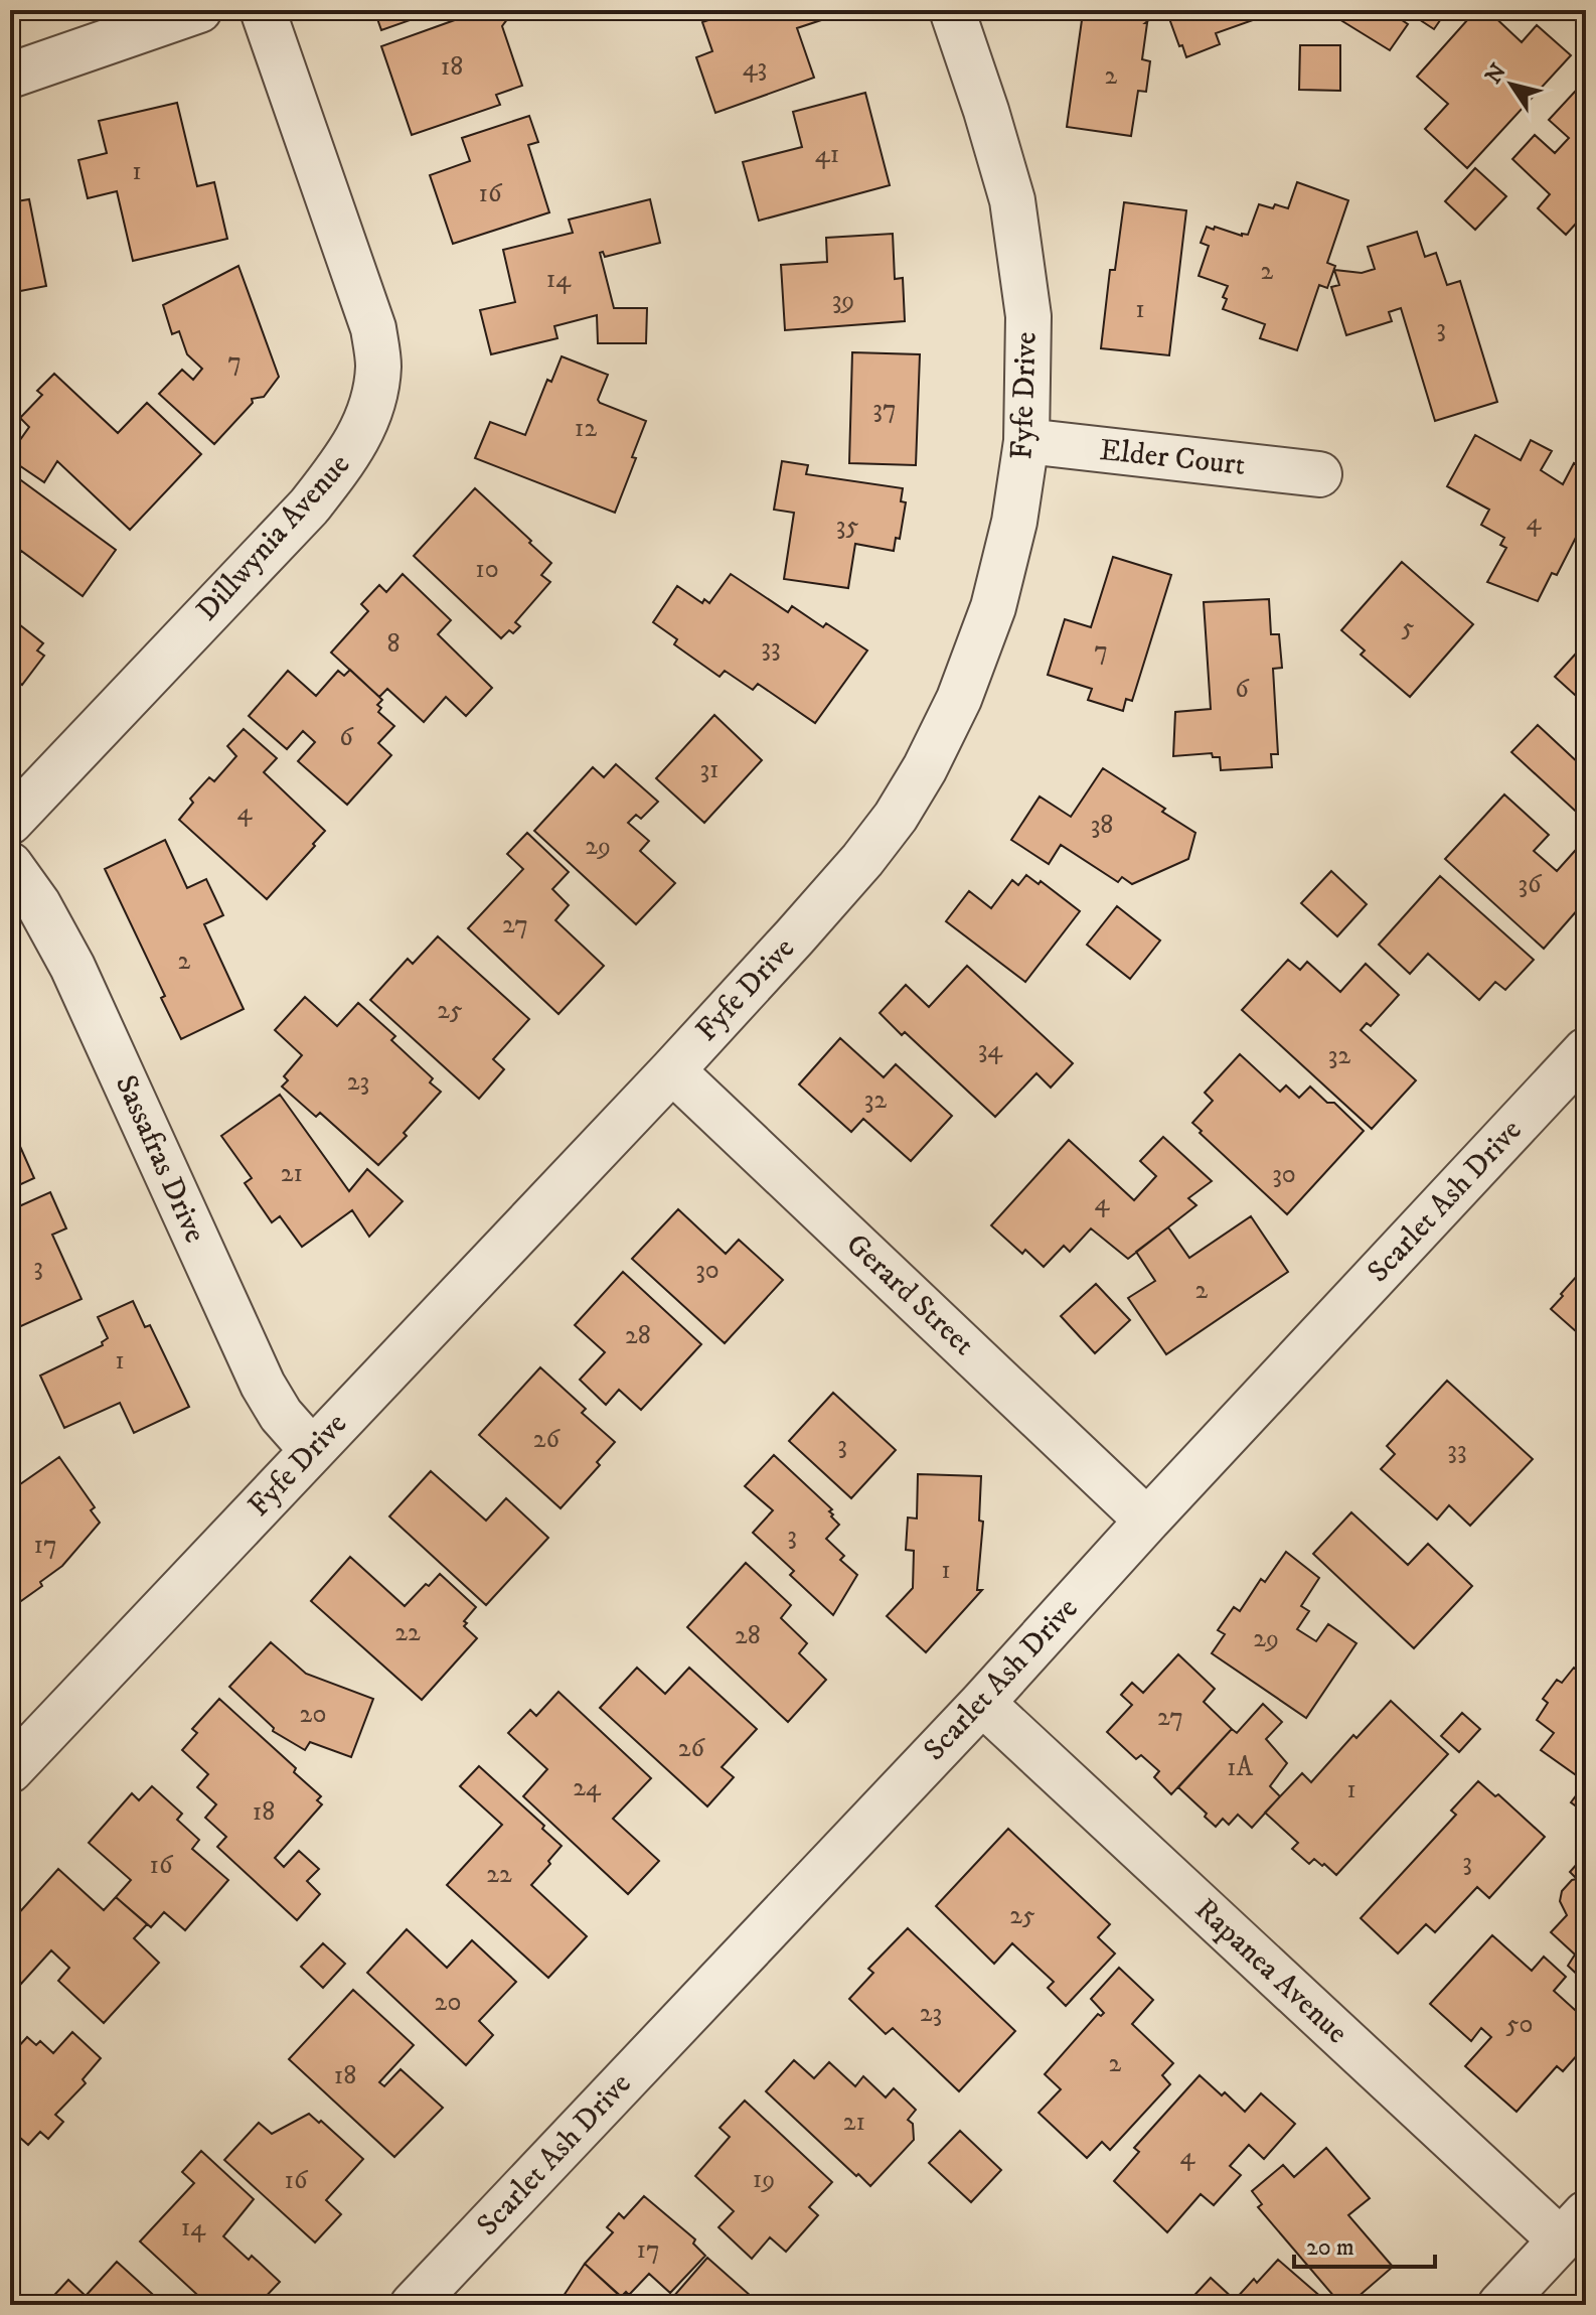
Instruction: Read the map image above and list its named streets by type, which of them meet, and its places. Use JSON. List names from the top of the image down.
{
  "streets": {
    "street": [
      "Fyfe Drive",
      "Elder Court",
      "Dillwynia Avenue",
      "Sassafras Drive",
      "Scarlet Ash Drive",
      "Gerard Street",
      "Rapanea Avenue"
    ]
  },
  "crossings": [
    ["Fyfe Drive", "Elder Court"],
    ["Fyfe Drive", "Sassafras Drive"],
    ["Fyfe Drive", "Gerard Street"],
    ["Scarlet Ash Drive", "Gerard Street"],
    ["Scarlet Ash Drive", "Rapanea Avenue"]
  ],
  "house_numbers": [
    "18",
    "43",
    "2",
    "41",
    "1",
    "16",
    "2",
    "14",
    "39",
    "1",
    "3",
    "7",
    "37",
    "12",
    "4",
    "35",
    "10",
    "5",
    "8",
    "33",
    "7",
    "6",
    "6",
    "31",
    "4",
    "38",
    "29",
    "36",
    "27",
    "2",
    "25",
    "34",
    "32",
    "23",
    "32",
    "21",
    "30",
    "4",
    "3",
    "30",
    "2",
    "28",
    "1",
    "26",
    "3",
    "33",
    "3",
    "17",
    "1",
    "22",
    "28",
    "29",
    "20",
    "27",
    "26",
    "1A",
    "24",
    "1",
    "18",
    "3",
    "16",
    "22",
    "25",
    "20",
    "23",
    "50",
    "2",
    "18",
    "21",
    "4",
    "19",
    "16",
    "14",
    "17"
  ],
  "scale_bar": "20 m",
  "north": "top left"
}
